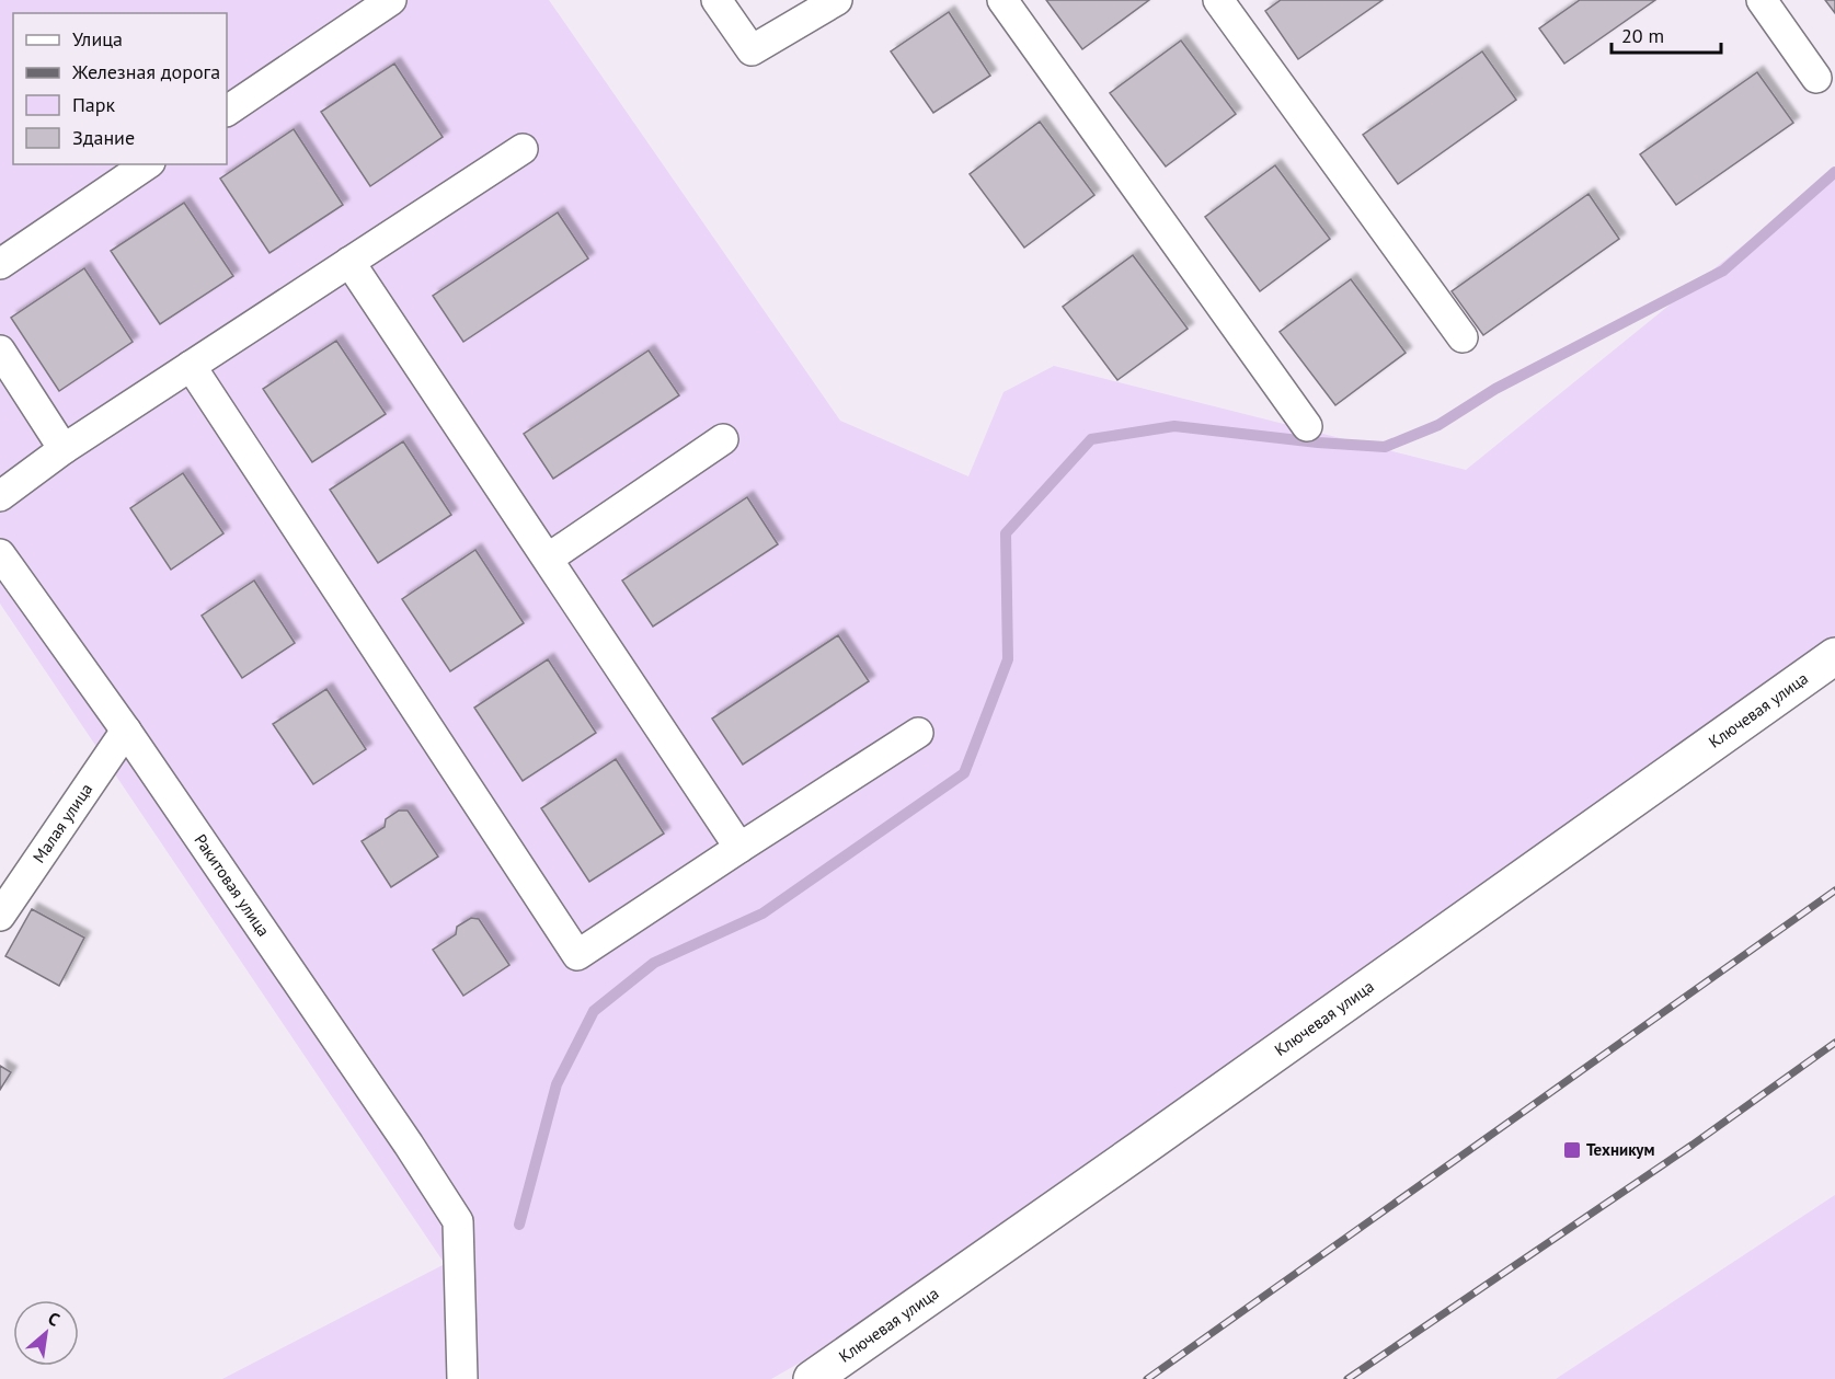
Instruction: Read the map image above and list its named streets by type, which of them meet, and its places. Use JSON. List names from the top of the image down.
{
  "streets": {
    "main road": ["Ключевая улица"],
    "street": ["Малая улица", "Ракитовая улица"]
  },
  "crossings": [
    ["Малая улица", "Ракитовая улица"]
  ],
  "places": {
    "transit": ["Техникум"]
  },
  "legend": [
    "Улица",
    "Железная дорога",
    "Парк",
    "Здание"
  ],
  "scale_bar": "20 m",
  "north": "top right"
}
